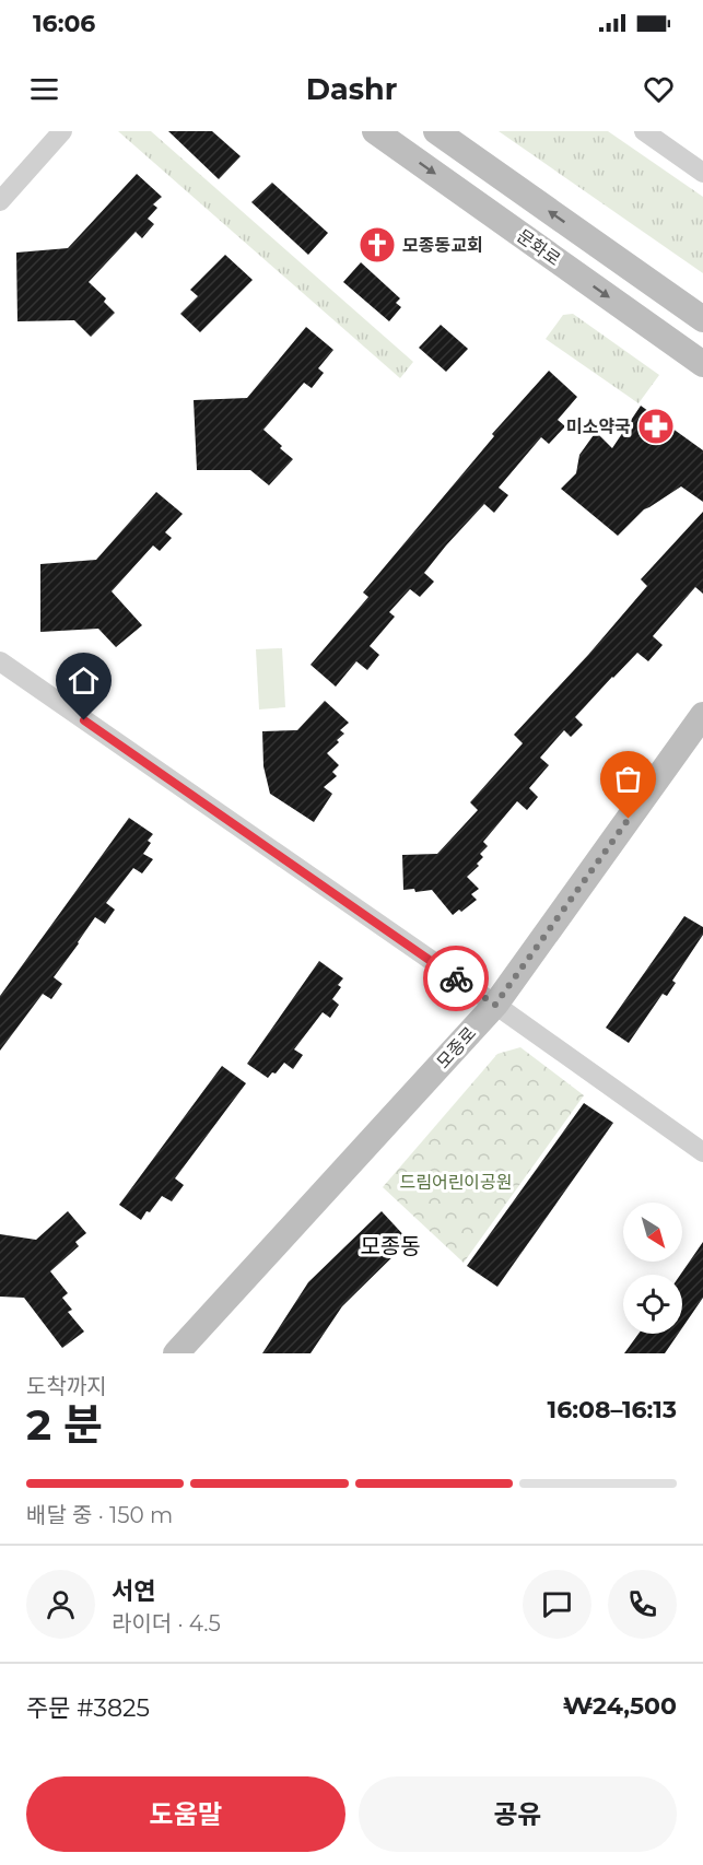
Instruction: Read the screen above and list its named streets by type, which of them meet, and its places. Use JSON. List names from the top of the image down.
{
  "streets": {
    "street": ["문화로", "모종로"]
  },
  "districts": ["모종동"],
  "parks": ["드림어린이공원"],
  "places": {
    "church": ["모종동교회"],
    "pharmacy": ["미소약국"]
  },
  "north": "bottom right",
  "page": {
    "status": "16:06",
    "header": "Dashr",
    "heading": ["2 분", "도착까지", "16:08–16:13"],
    "panel": [
      "서연",
      "라이더 · 4.5",
      "주문 #3825",
      "₩24,500"
    ],
    "bar": "배달 중 · 150 m",
    "buttons": ["도움말", "공유"]
  }
}
